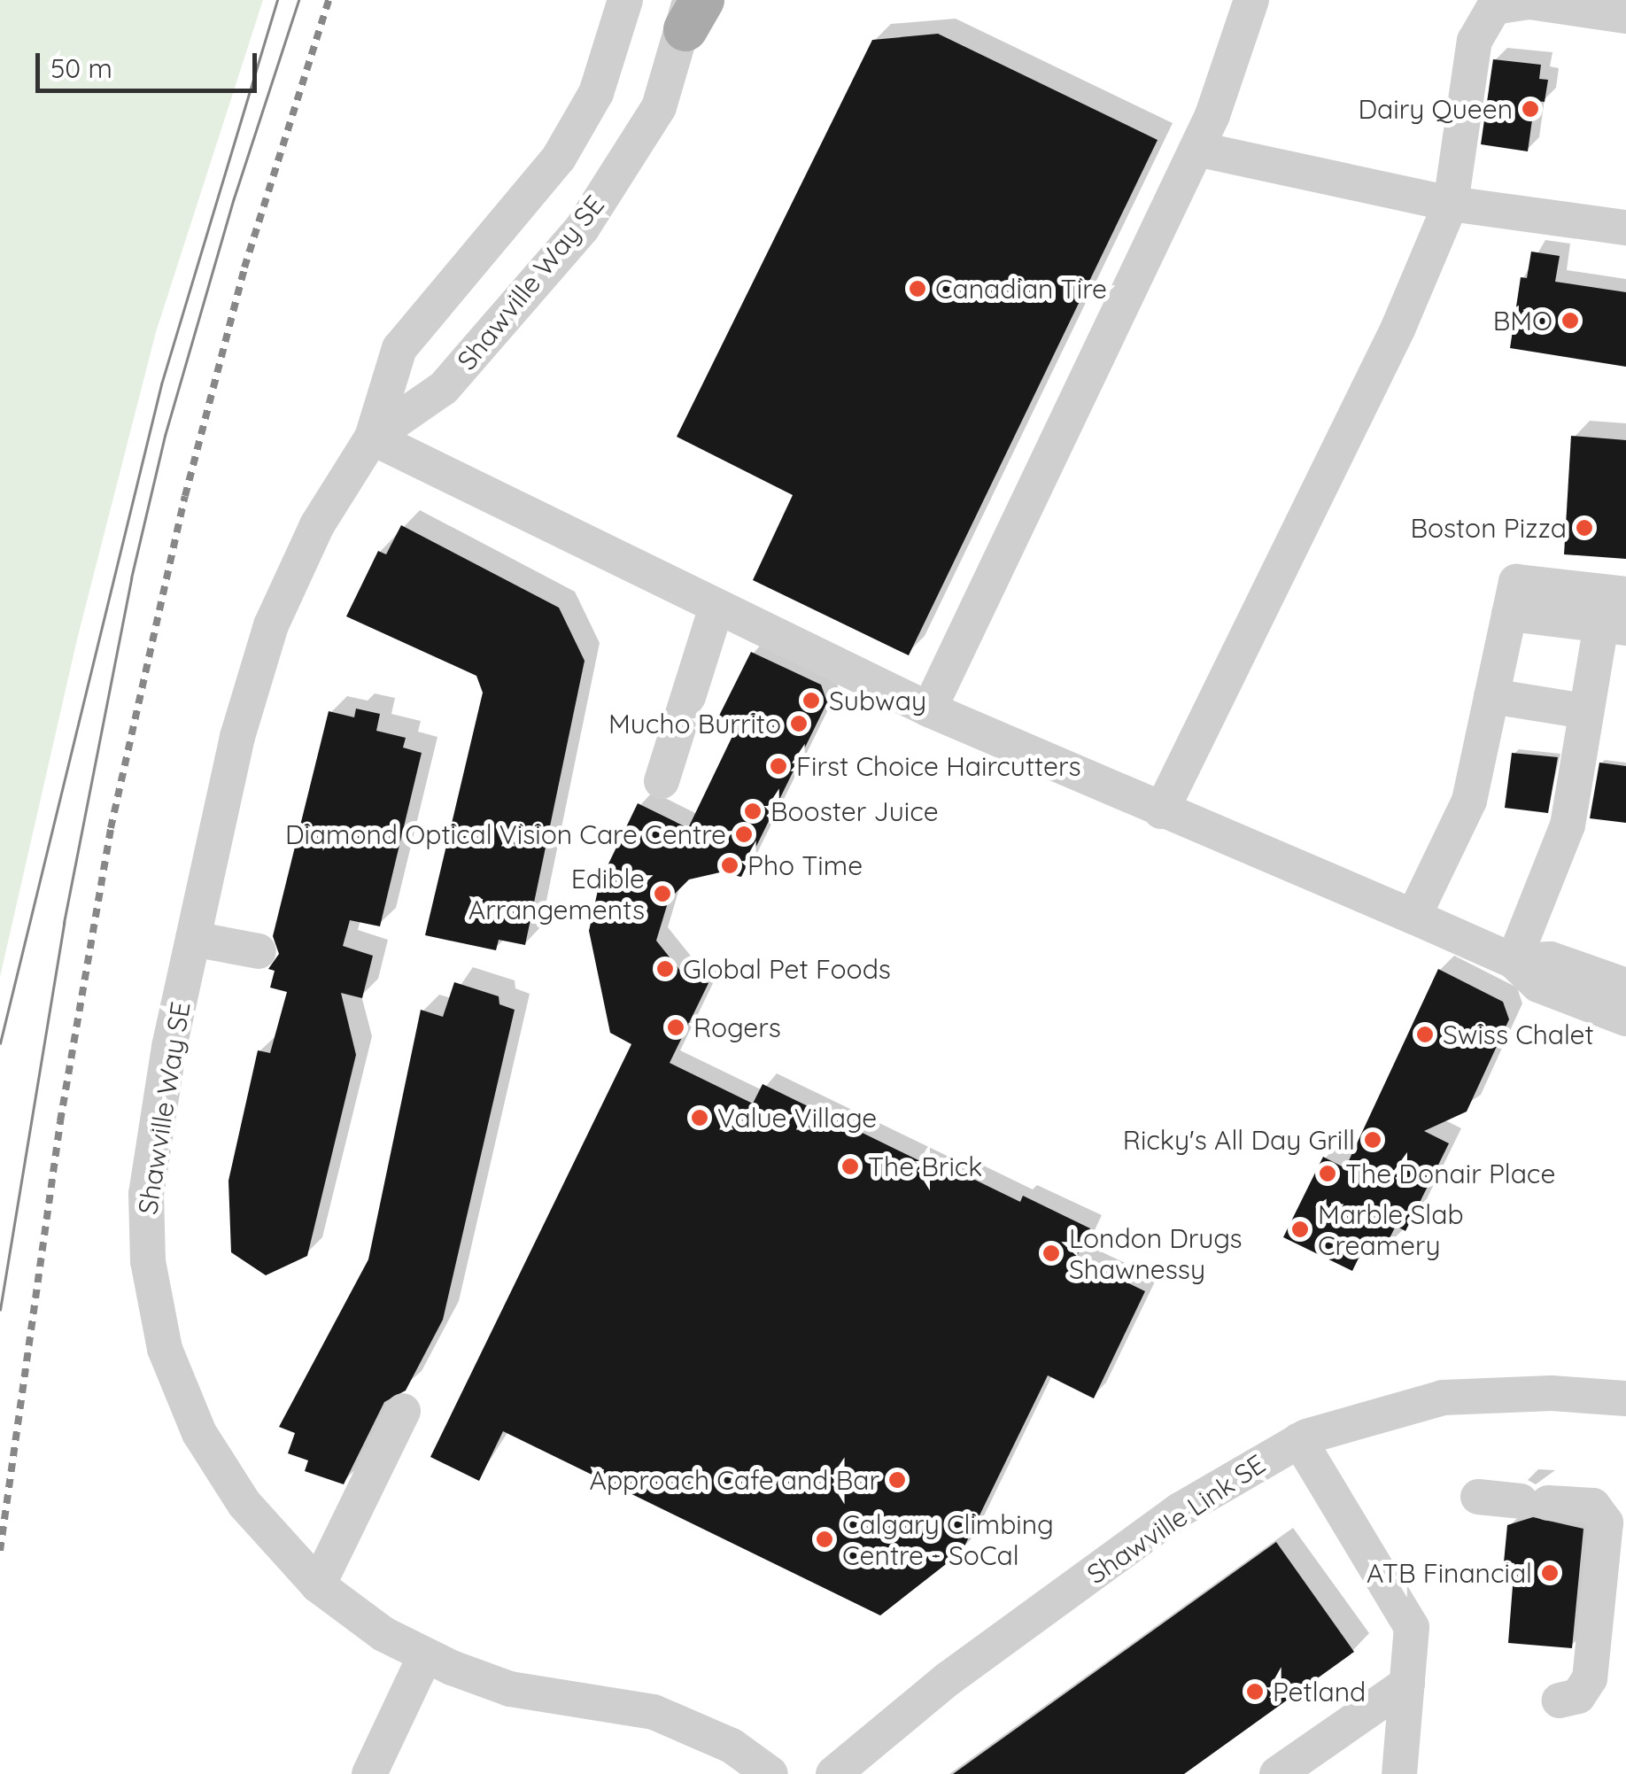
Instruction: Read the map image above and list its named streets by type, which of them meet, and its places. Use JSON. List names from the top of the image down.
{
  "streets": {
    "street": ["Shawville Way SE", "Shawville Link SE"]
  },
  "places": [
    "Dairy Queen",
    "Canadian Tire",
    "BMO",
    "Boston Pizza",
    "Subway",
    "Mucho Burrito",
    "First Choice Haircutters",
    "Booster Juice",
    "Diamond Optical Vision Care Centre",
    "Pho Time",
    "Edible Arrangements",
    "Global Pet Foods",
    "Rogers",
    "Swiss Chalet",
    "Value Village",
    "Ricky's All Day Grill",
    "The Brick",
    "The Donair Place",
    "Marble Slab Creamery",
    "London Drugs Shawnessy",
    "Approach Cafe and Bar",
    "Calgary Climbing Centre - SoCal",
    "ATB Financial",
    "Petland"
  ],
  "scale_bar": "50 m"
}
